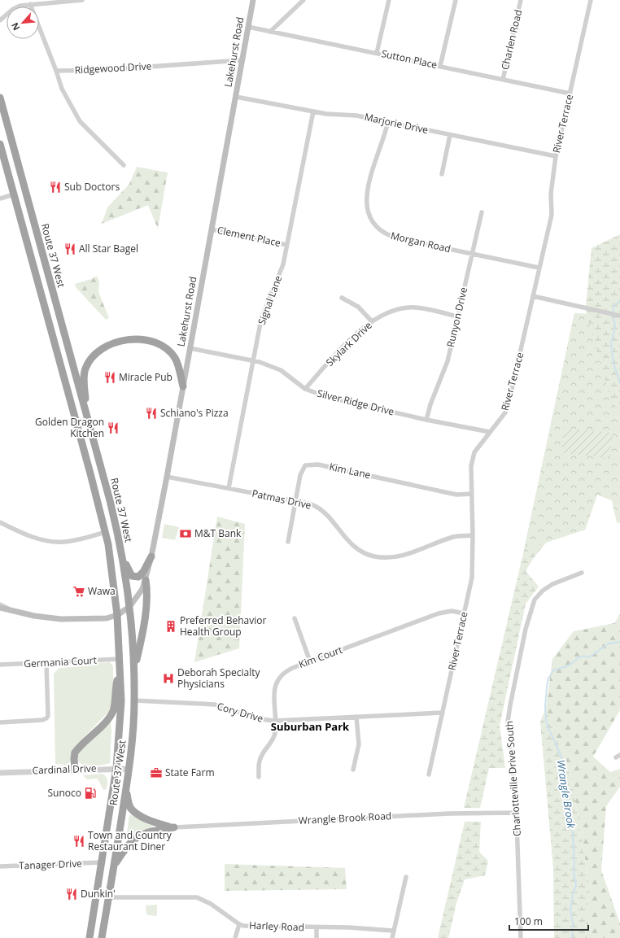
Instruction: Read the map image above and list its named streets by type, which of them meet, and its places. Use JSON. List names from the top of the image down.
{
  "streets": {
    "highway": ["Route 37 West"],
    "main road": ["Lakehurst Road"],
    "street": [
      "Charlen Road",
      "Sutton Place",
      "Ridgewood Drive",
      "Marjorie Drive",
      "River Terrace",
      "Clement Place",
      "Morgan Road",
      "Signal Lane",
      "Runyon Drive",
      "Skylark Drive",
      "Silver Ridge Drive",
      "Kim Lane",
      "Patmas Drive",
      "Kim Court",
      "Germania Court",
      "Cory Drive",
      "Cardinal Drive",
      "Charlotteville Drive South",
      "Wrangle Brook Road",
      "Tanager Drive",
      "Harley Road"
    ]
  },
  "crossings": [
    ["Charlen Road", "Sutton Place"],
    ["Lakehurst Road", "Sutton Place"],
    ["Lakehurst Road", "Ridgewood Drive"],
    ["Lakehurst Road", "Marjorie Drive"],
    ["Lakehurst Road", "Clement Place"],
    ["Lakehurst Road", "Route 37 West"],
    ["Lakehurst Road", "Silver Ridge Drive"],
    ["Lakehurst Road", "Patmas Drive"],
    ["Sutton Place", "River Terrace"],
    ["Marjorie Drive", "River Terrace"],
    ["Marjorie Drive", "Morgan Road"],
    ["Marjorie Drive", "Signal Lane"],
    ["River Terrace", "Morgan Road"],
    ["River Terrace", "Silver Ridge Drive"],
    ["River Terrace", "Kim Lane"],
    ["River Terrace", "Patmas Drive"],
    ["River Terrace", "Kim Court"],
    ["River Terrace", "Cory Drive"],
    ["Clement Place", "Signal Lane"],
    ["Morgan Road", "Runyon Drive"],
    ["Route 37 West", "Germania Court"],
    ["Route 37 West", "Cory Drive"],
    ["Route 37 West", "Cardinal Drive"],
    ["Route 37 West", "Tanager Drive"],
    ["Route 37 West", "Harley Road"],
    ["Signal Lane", "Silver Ridge Drive"],
    ["Signal Lane", "Patmas Drive"],
    ["Runyon Drive", "Skylark Drive"],
    ["Runyon Drive", "Silver Ridge Drive"],
    ["Skylark Drive", "Silver Ridge Drive"],
    ["Kim Lane", "Patmas Drive"],
    ["Kim Court", "Cory Drive"],
    ["Charlotteville Drive South", "Wrangle Brook Road"]
  ],
  "districts": ["Suburban Park"],
  "water": ["Wrangle Brook"],
  "places": {
    "restaurant": [
      "Sub Doctors",
      "All Star Bagel",
      "Miracle Pub",
      "Schiano's Pizza",
      "Golden Dragon Kitchen",
      "Town and Country Restaurant Diner",
      "Dunkin'"
    ],
    "bank": ["M&T Bank"],
    "supermarket": ["Wawa"],
    "building": ["Preferred Behavior Health Group"],
    "hospital": ["Deborah Specialty Physicians"],
    "office": ["State Farm"],
    "fuel station": ["Sunoco"]
  },
  "scale_bar": "100 m",
  "north": "bottom left"
}
